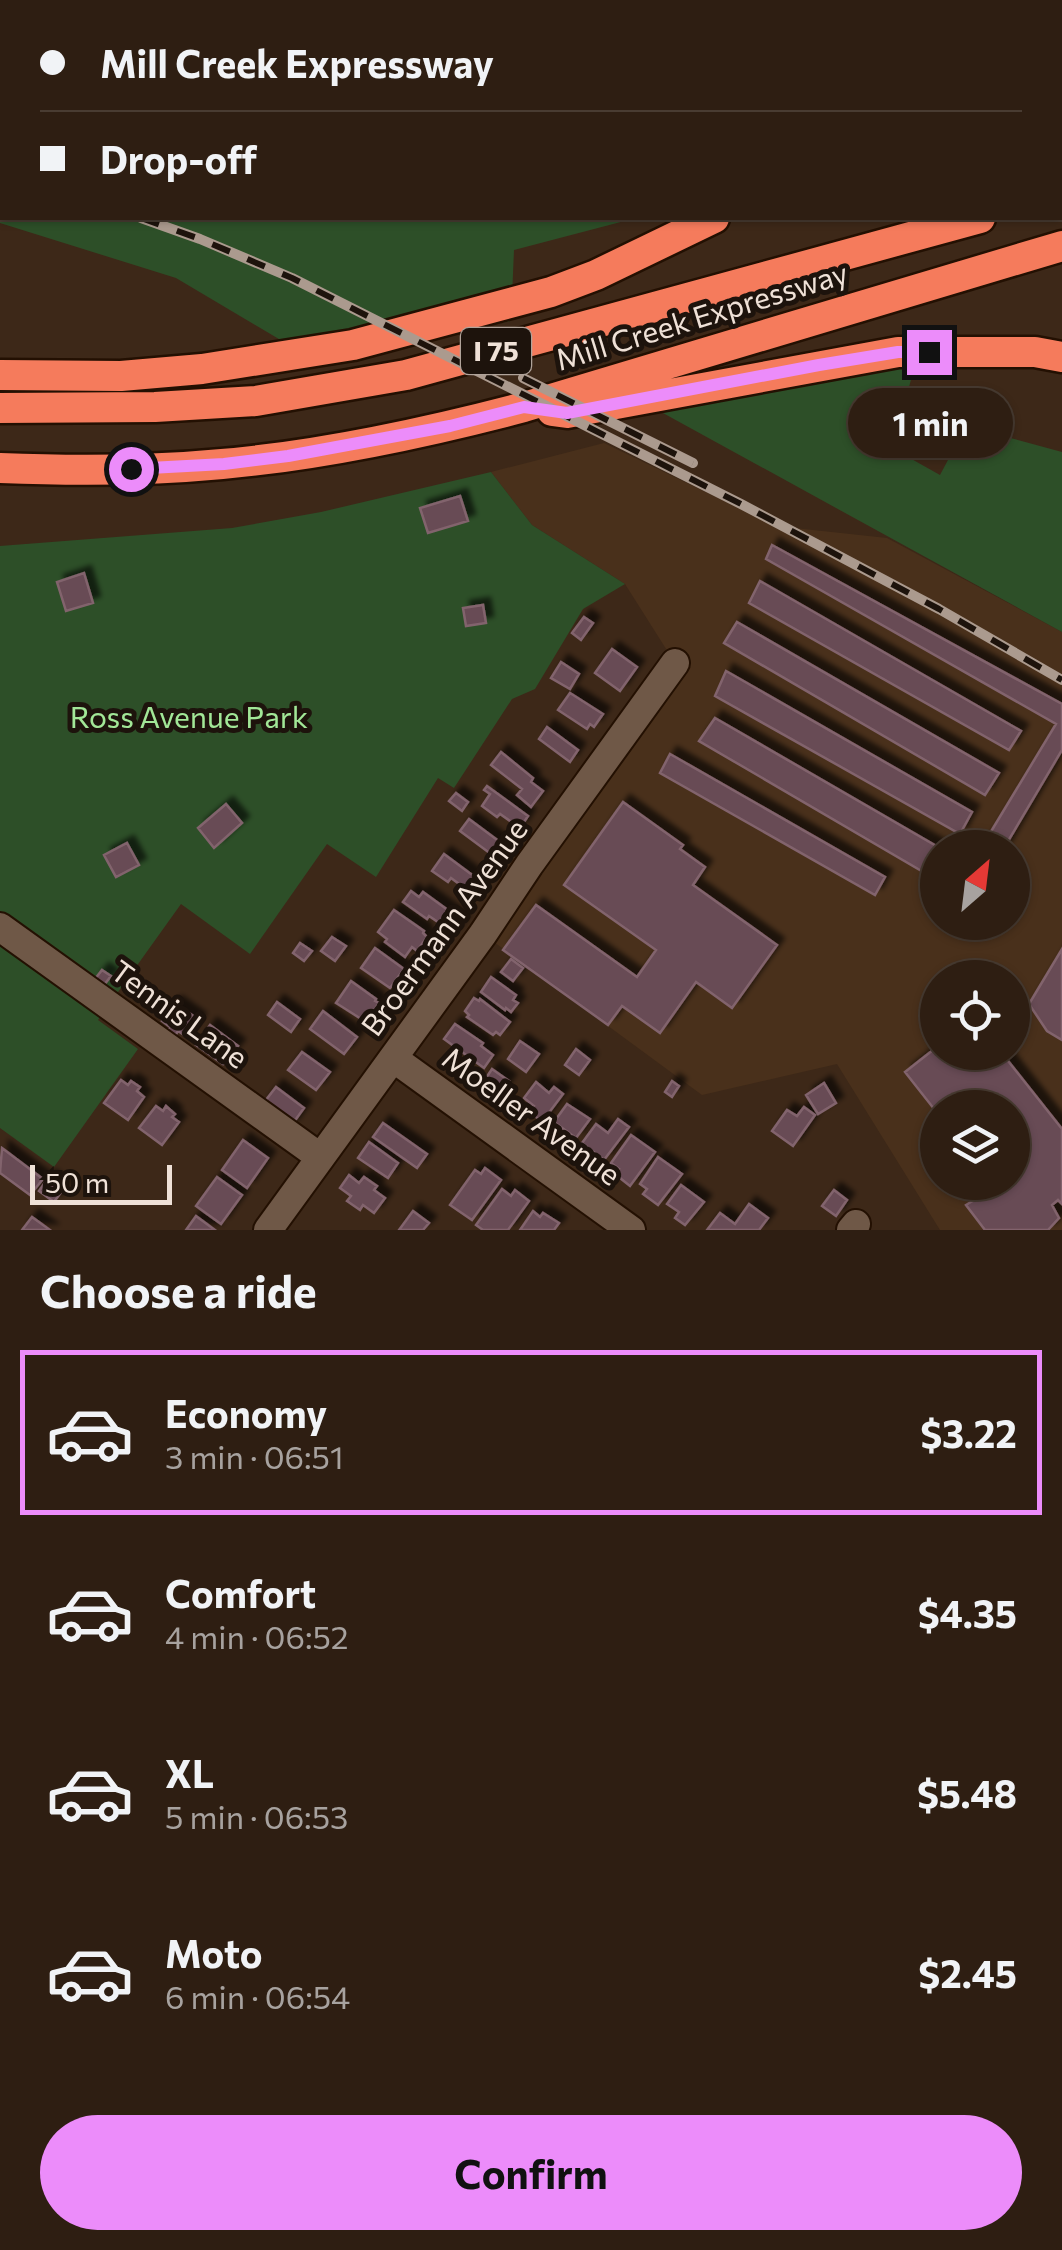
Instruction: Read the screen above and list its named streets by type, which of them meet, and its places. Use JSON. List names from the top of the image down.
{
  "streets": {
    "highway": ["Mill Creek Expressway", "I 75"],
    "street": ["Broermann Avenue", "Tennis Lane", "Moeller Avenue"]
  },
  "crossings": [
    ["Broermann Avenue", "Tennis Lane"],
    ["Broermann Avenue", "Moeller Avenue"]
  ],
  "parks": ["Ross Avenue Park"],
  "scale_bar": "50 m",
  "north": "top right",
  "page": {
    "banner": ["Mill Creek Expressway", "Drop-off"],
    "bubble": "1 min",
    "scale": "50 m",
    "heading": "Choose a ride",
    "list": [
      {
        "name": "Economy",
        "note": "3 min · 06:51",
        "value": "$3.22"
      },
      {
        "name": "Comfort",
        "note": "4 min · 06:52",
        "value": "$4.35"
      },
      {
        "name": "XL",
        "note": "5 min · 06:53",
        "value": "$5.48"
      },
      {
        "name": "Moto",
        "note": "6 min · 06:54",
        "value": "$2.45"
      }
    ],
    "buttons": "Confirm"
  }
}
